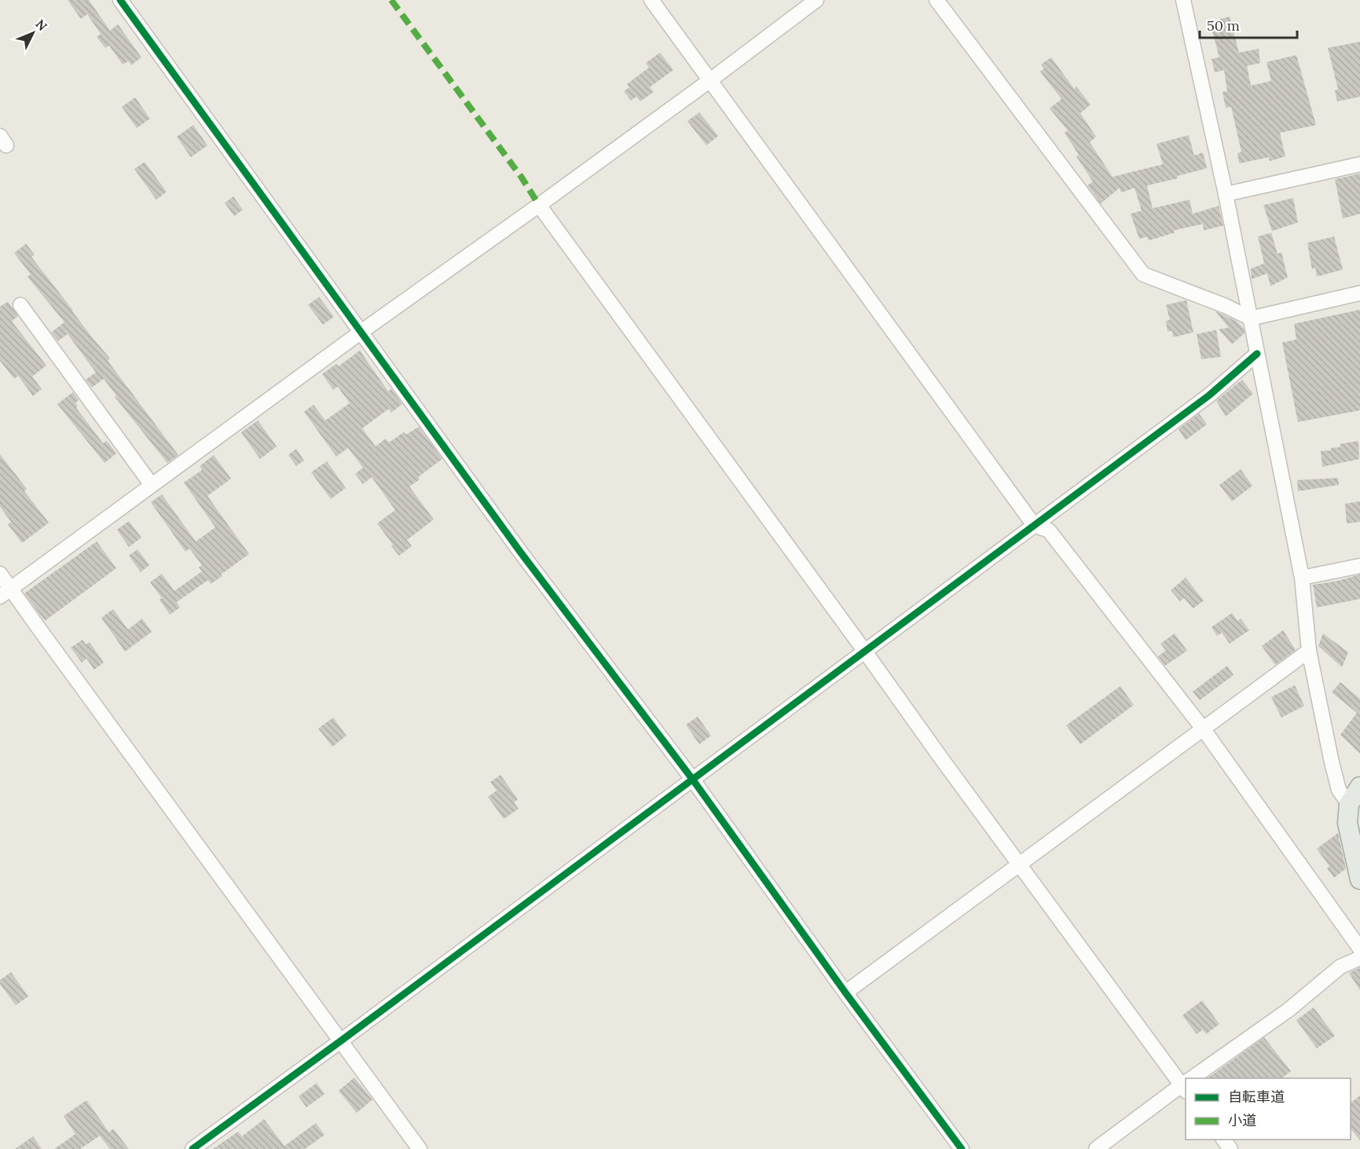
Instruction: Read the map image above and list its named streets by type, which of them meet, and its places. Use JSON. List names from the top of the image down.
{
  "legend": ["自転車道", "小道"],
  "scale_bar": "50 m",
  "north": "top right"
}
